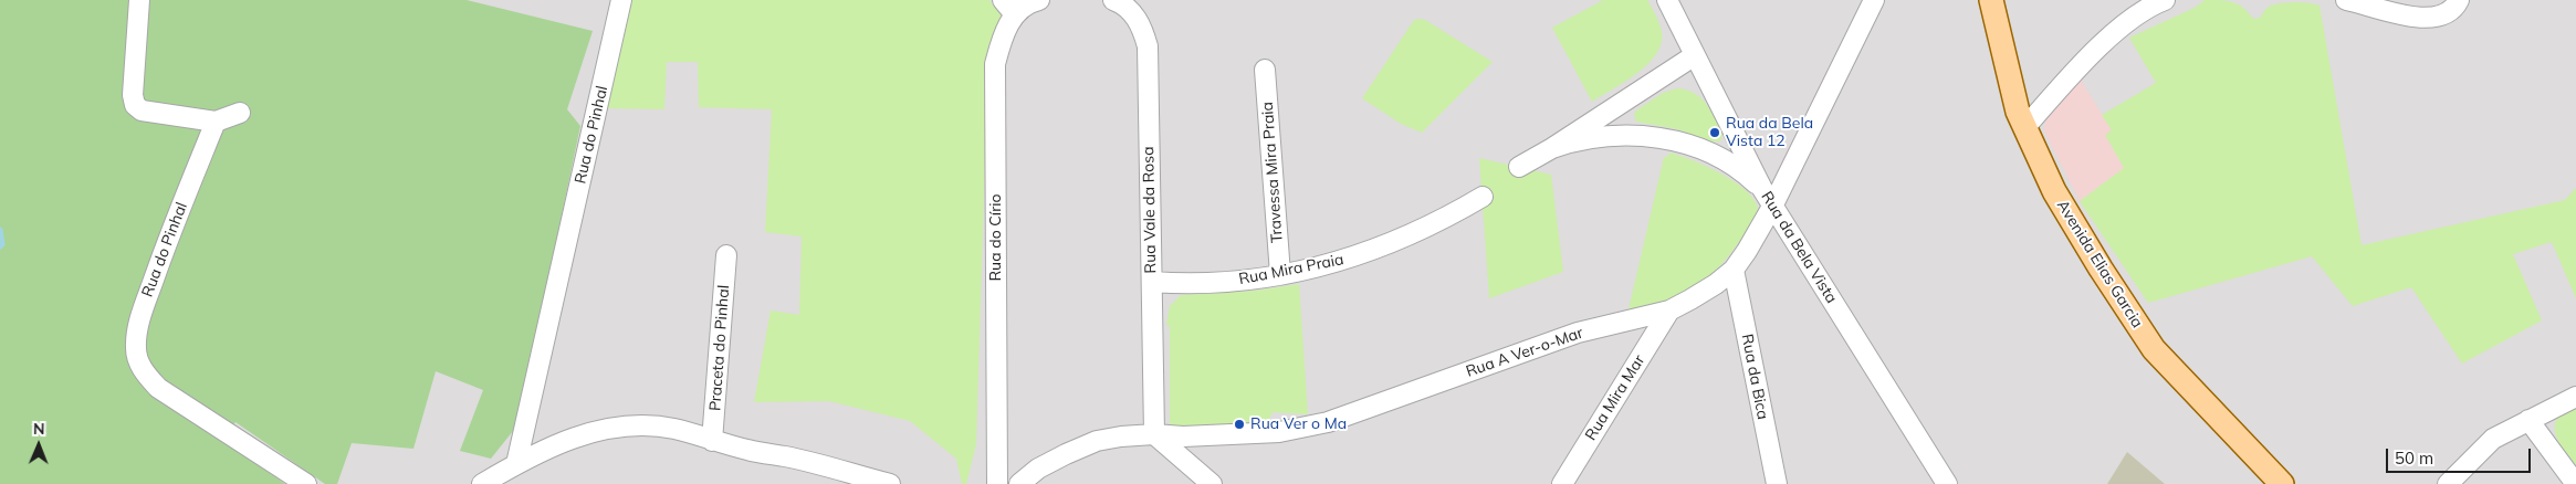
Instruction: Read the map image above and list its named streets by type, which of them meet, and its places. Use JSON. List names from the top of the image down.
{
  "streets": {
    "main road": ["Avenida Elias Garcia"],
    "street": [
      "Rua do Pinhal",
      "Travessa Mira Praia",
      "Rua Vale da Rosa",
      "Rua do Círio",
      "Rua da Bela Vista",
      "Rua Mira Praia",
      "Praceta do Pinhal",
      "Rua A Ver-o-Mar",
      "Rua da Bica",
      "Rua Mira Mar"
    ]
  },
  "crossings": [
    ["Travessa Mira Praia", "Rua Mira Praia"],
    ["Rua Vale da Rosa", "Rua Mira Praia"],
    ["Rua Vale da Rosa", "Rua A Ver-o-Mar"],
    ["Rua da Bela Vista", "Rua A Ver-o-Mar"],
    ["Rua A Ver-o-Mar", "Rua da Bica"],
    ["Rua A Ver-o-Mar", "Rua Mira Mar"]
  ],
  "places": ["Rua da Bela Vista 12", "Rua Ver o Ma"],
  "scale_bar": "50 m",
  "north": "top"
}
